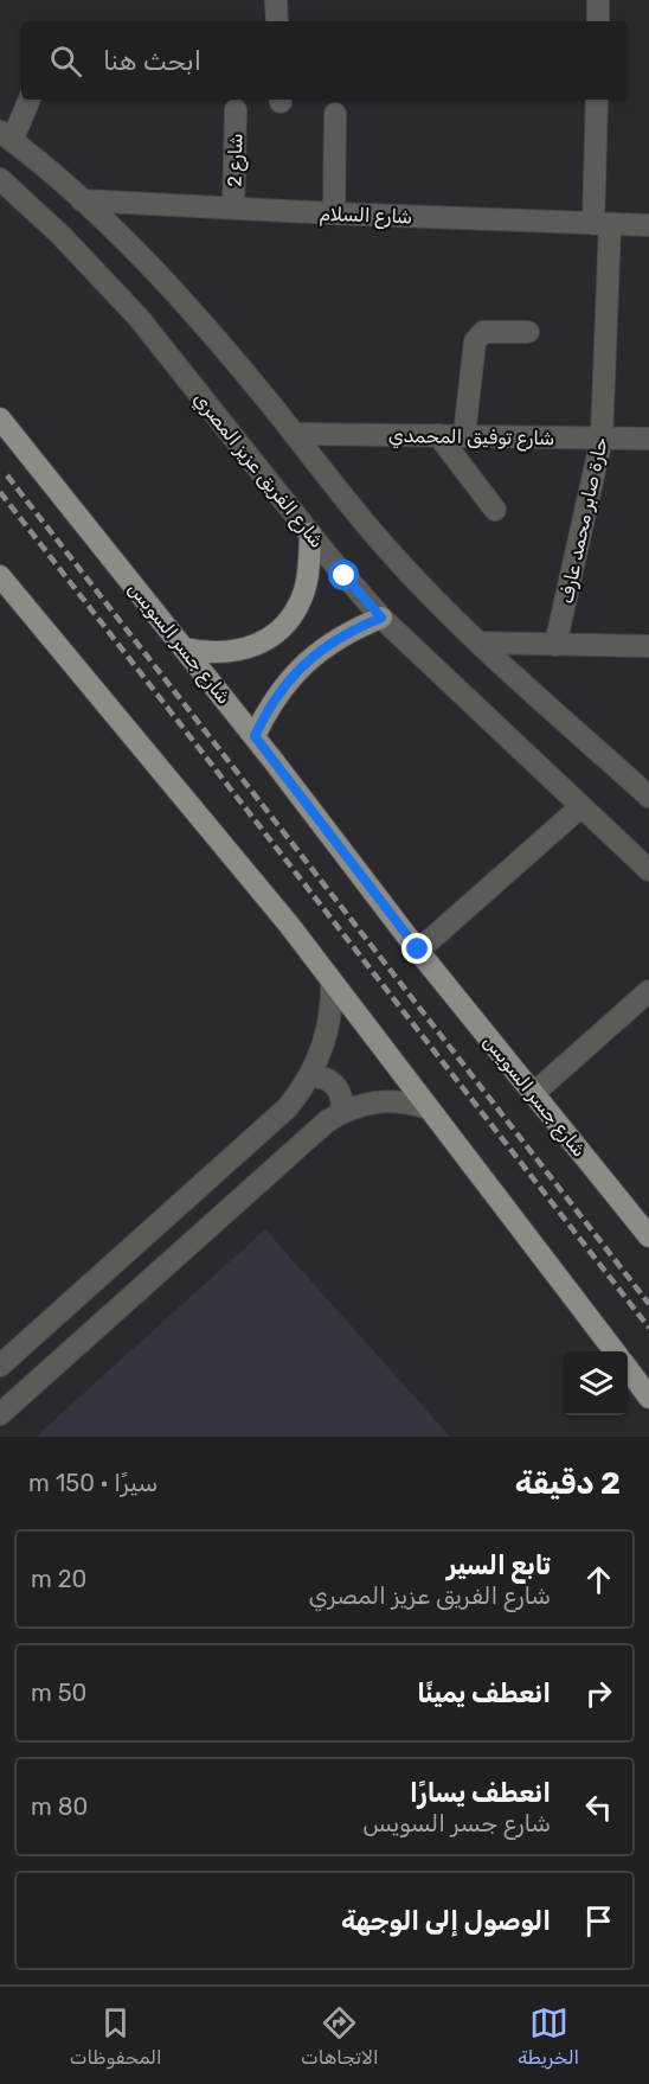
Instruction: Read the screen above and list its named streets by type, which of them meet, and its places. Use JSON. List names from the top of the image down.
{
  "streets": {
    "main road": ["شارع جسر السويس"],
    "street": [
      "شارع 2",
      "شارع السلام",
      "شارع توفيق المحمدي",
      "شارع الفريق عزيز المصري",
      "حارة صابر محمد عارف"
    ]
  },
  "crossings": [
    ["شارع 2", "شارع السلام"],
    ["شارع السلام", "حارة صابر محمد عارف"],
    ["شارع توفيق المحمدي", "حارة صابر محمد عارف"]
  ],
  "page": {
    "search": "ابحث هنا",
    "heading": ["2 دقيقة", "سيرًا · 150 m"],
    "list": [
      ["تابع السير", "شارع الفريق عزيز المصري", "20 m"],
      ["انعطف يمينًا", "50 m"],
      ["انعطف يسارًا", "شارع جسر السويس", "80 m"],
      "الوصول إلى الوجهة"
    ],
    "nav": ["الخريطة", "الاتجاهات", "المحفوظات"]
  }
}
